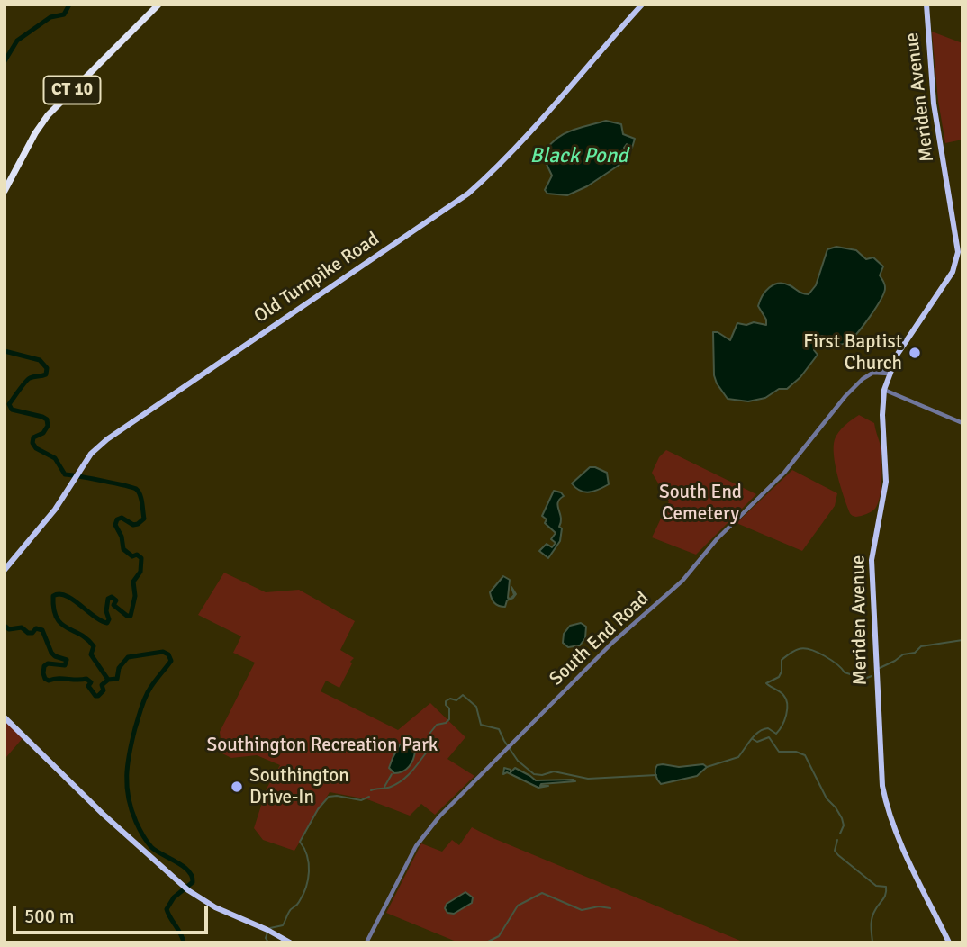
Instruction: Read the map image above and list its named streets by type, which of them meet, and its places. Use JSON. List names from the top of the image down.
{
  "streets": {
    "highway": ["CT 10"],
    "main road": ["Meriden Avenue", "Old Turnpike Road"],
    "street": ["South End Road"]
  },
  "crossings": [
    ["Meriden Avenue", "South End Road"]
  ],
  "water": ["Black Pond"],
  "parks": ["South End Cemetery", "Southington Recreation Park"],
  "places": ["First Baptist Church", "Southington Drive-In"],
  "scale_bar": "500 m"
}
